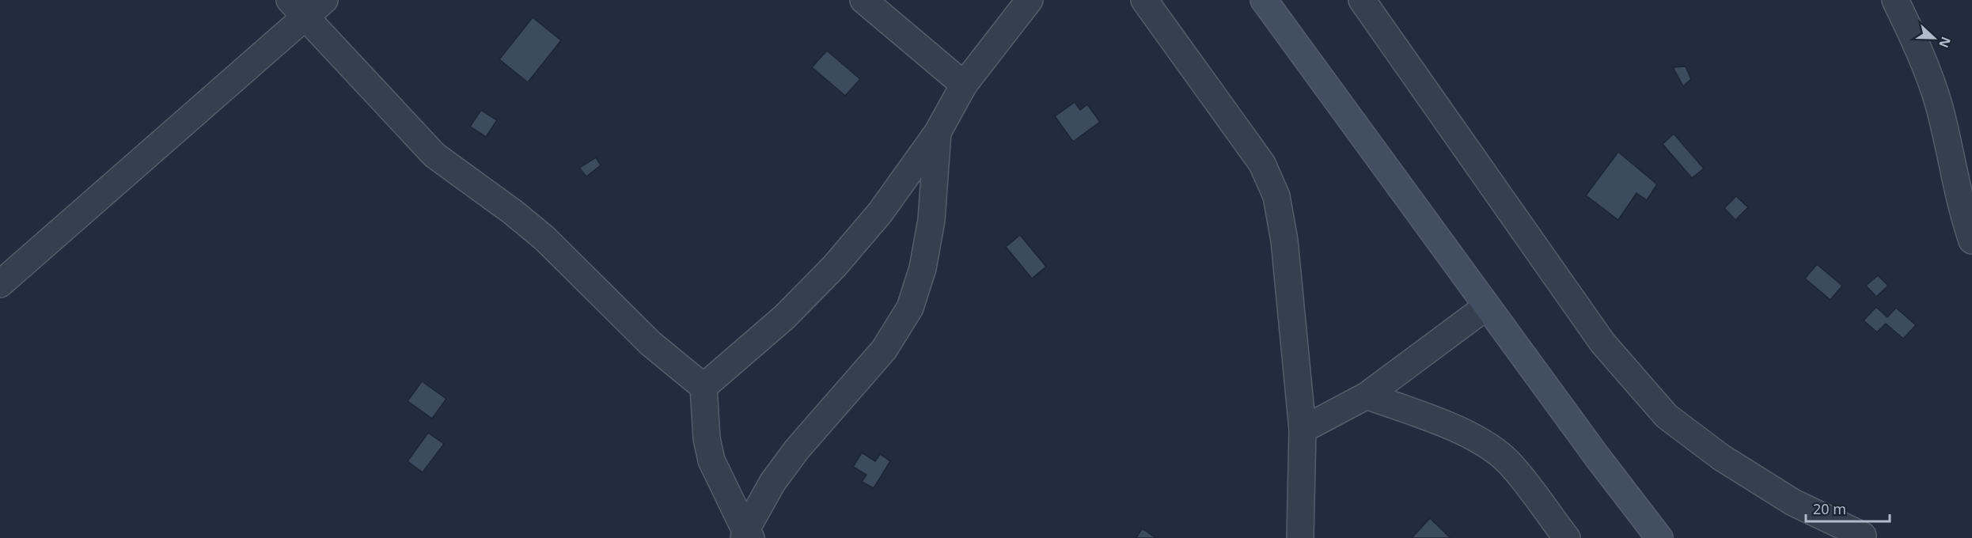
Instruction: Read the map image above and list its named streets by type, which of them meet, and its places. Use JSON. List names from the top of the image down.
{
  "scale_bar": "20 m",
  "north": "right"
}
